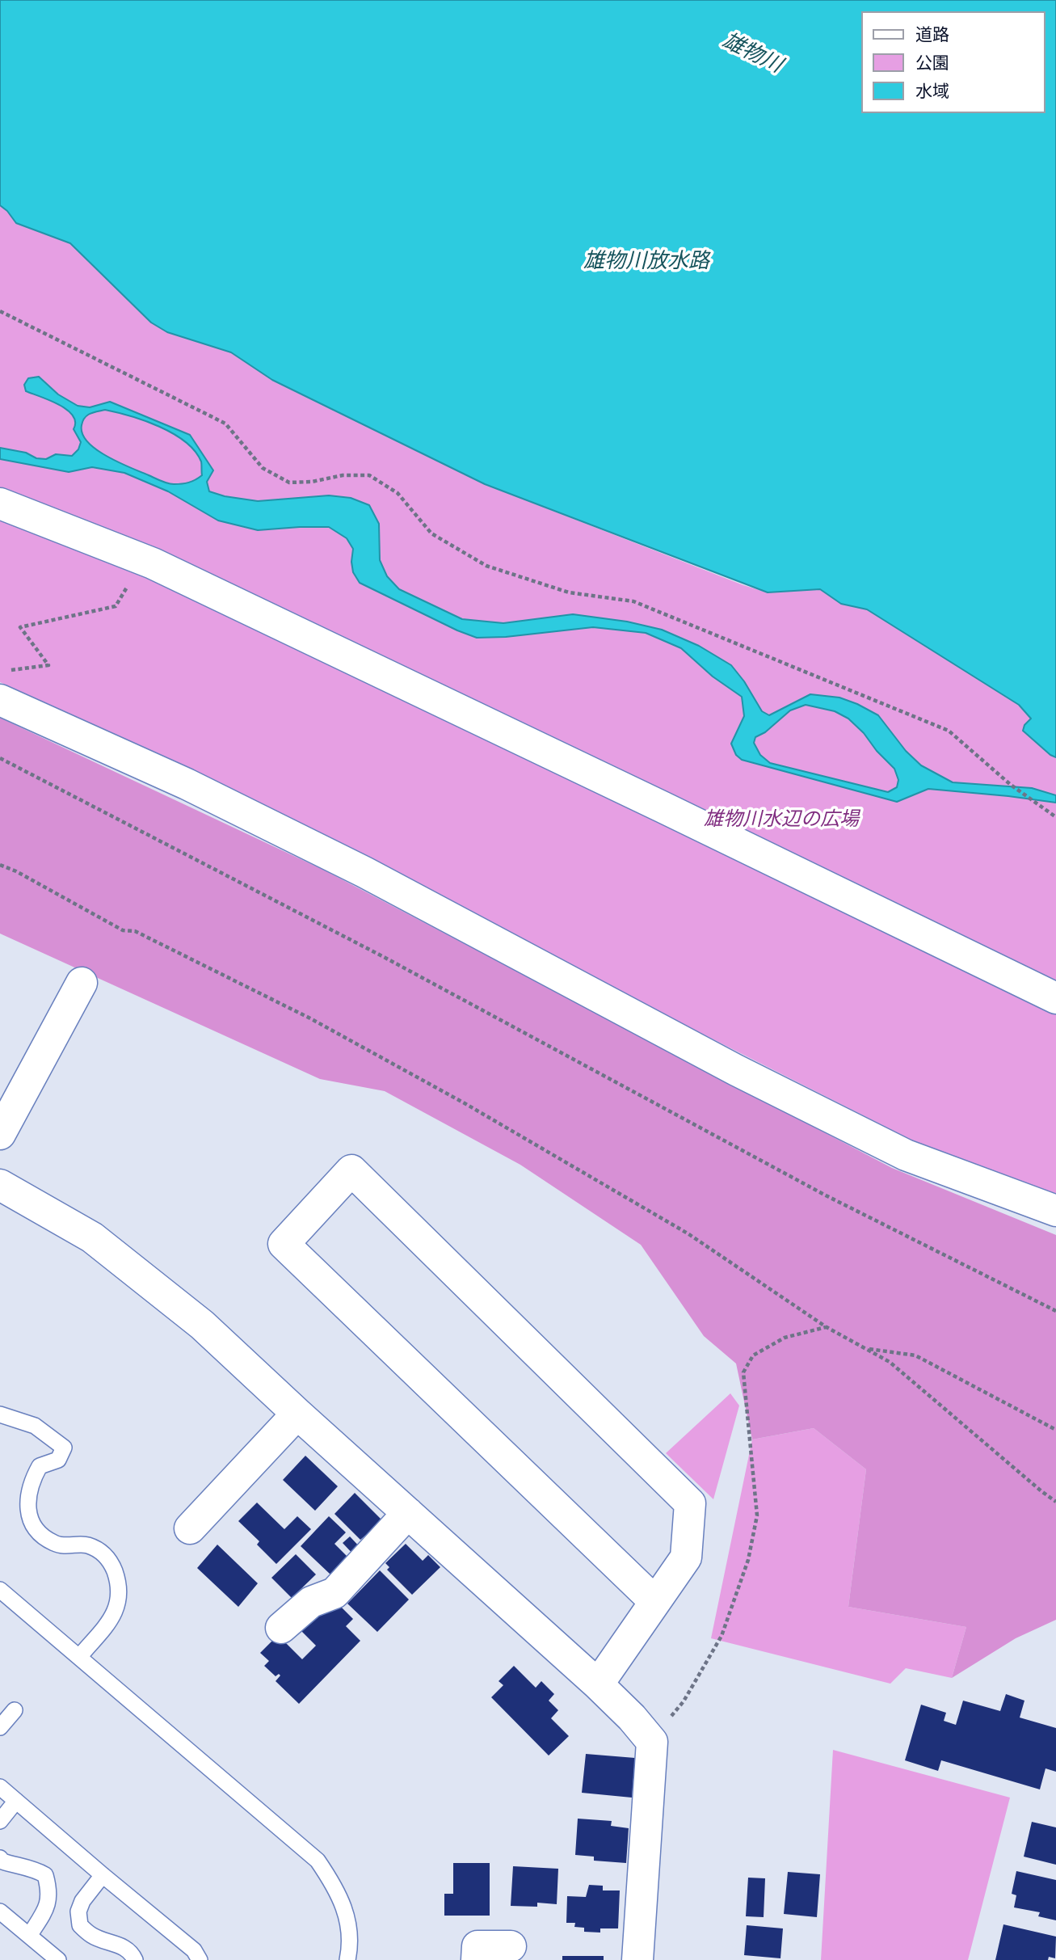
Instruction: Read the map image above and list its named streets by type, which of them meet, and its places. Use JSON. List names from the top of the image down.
{
  "water": ["雄物川", "雄物川放水路"],
  "parks": ["雄物川水辺の広場"],
  "legend": ["道路", "公園", "水域"]
}
